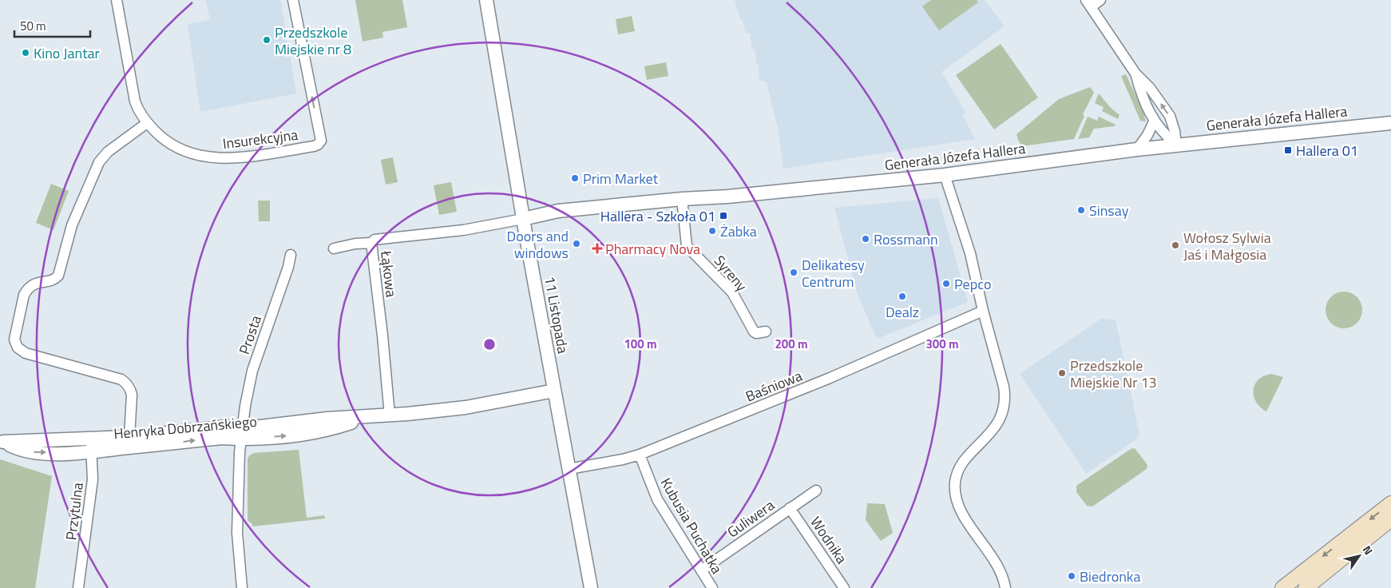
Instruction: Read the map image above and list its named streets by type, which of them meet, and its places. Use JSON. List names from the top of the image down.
{
  "streets": {
    "street": [
      "Generała Józefa Hallera",
      "Insurekcyjna",
      "Syreny",
      "Łąkowa",
      "11 Listopada",
      "Prosta",
      "Baśniowa",
      "Henryka Dobrzańskiego",
      "Przytulna",
      "Guliwera",
      "Kubusia Puchatka",
      "Wodnika"
    ]
  },
  "crossings": [
    ["Generała Józefa Hallera", "Syreny"],
    ["Generała Józefa Hallera", "Łąkowa"],
    ["Generała Józefa Hallera", "11 Listopada"],
    ["Łąkowa", "11 Listopada"],
    ["Łąkowa", "Henryka Dobrzańskiego"],
    ["11 Listopada", "Baśniowa"],
    ["11 Listopada", "Henryka Dobrzańskiego"],
    ["Prosta", "Henryka Dobrzańskiego"],
    ["Baśniowa", "Kubusia Puchatka"],
    ["Henryka Dobrzańskiego", "Przytulna"],
    ["Guliwera", "Kubusia Puchatka"],
    ["Guliwera", "Wodnika"]
  ],
  "places": {
    "other": [
      "Przedszkole Miejskie nr 8",
      "Kino Jantar",
      "Prim Market",
      "Sinsay",
      "Żabka",
      "Rossmann",
      "Doors and windows",
      "Wołosz Sylwia Jaś i Małgosia",
      "Delikatesy Centrum",
      "Pepco",
      "Dealz",
      "Przedszkole Miejskie Nr 13",
      "Biedronka"
    ],
    "transit": ["Hallera 01", "Hallera - Szkoła 01"],
    "health": ["Pharmacy Nova"]
  },
  "scale_bar": "50 m",
  "north": "top right",
  "rings": ["100 m", "200 m", "300 m"]
}
